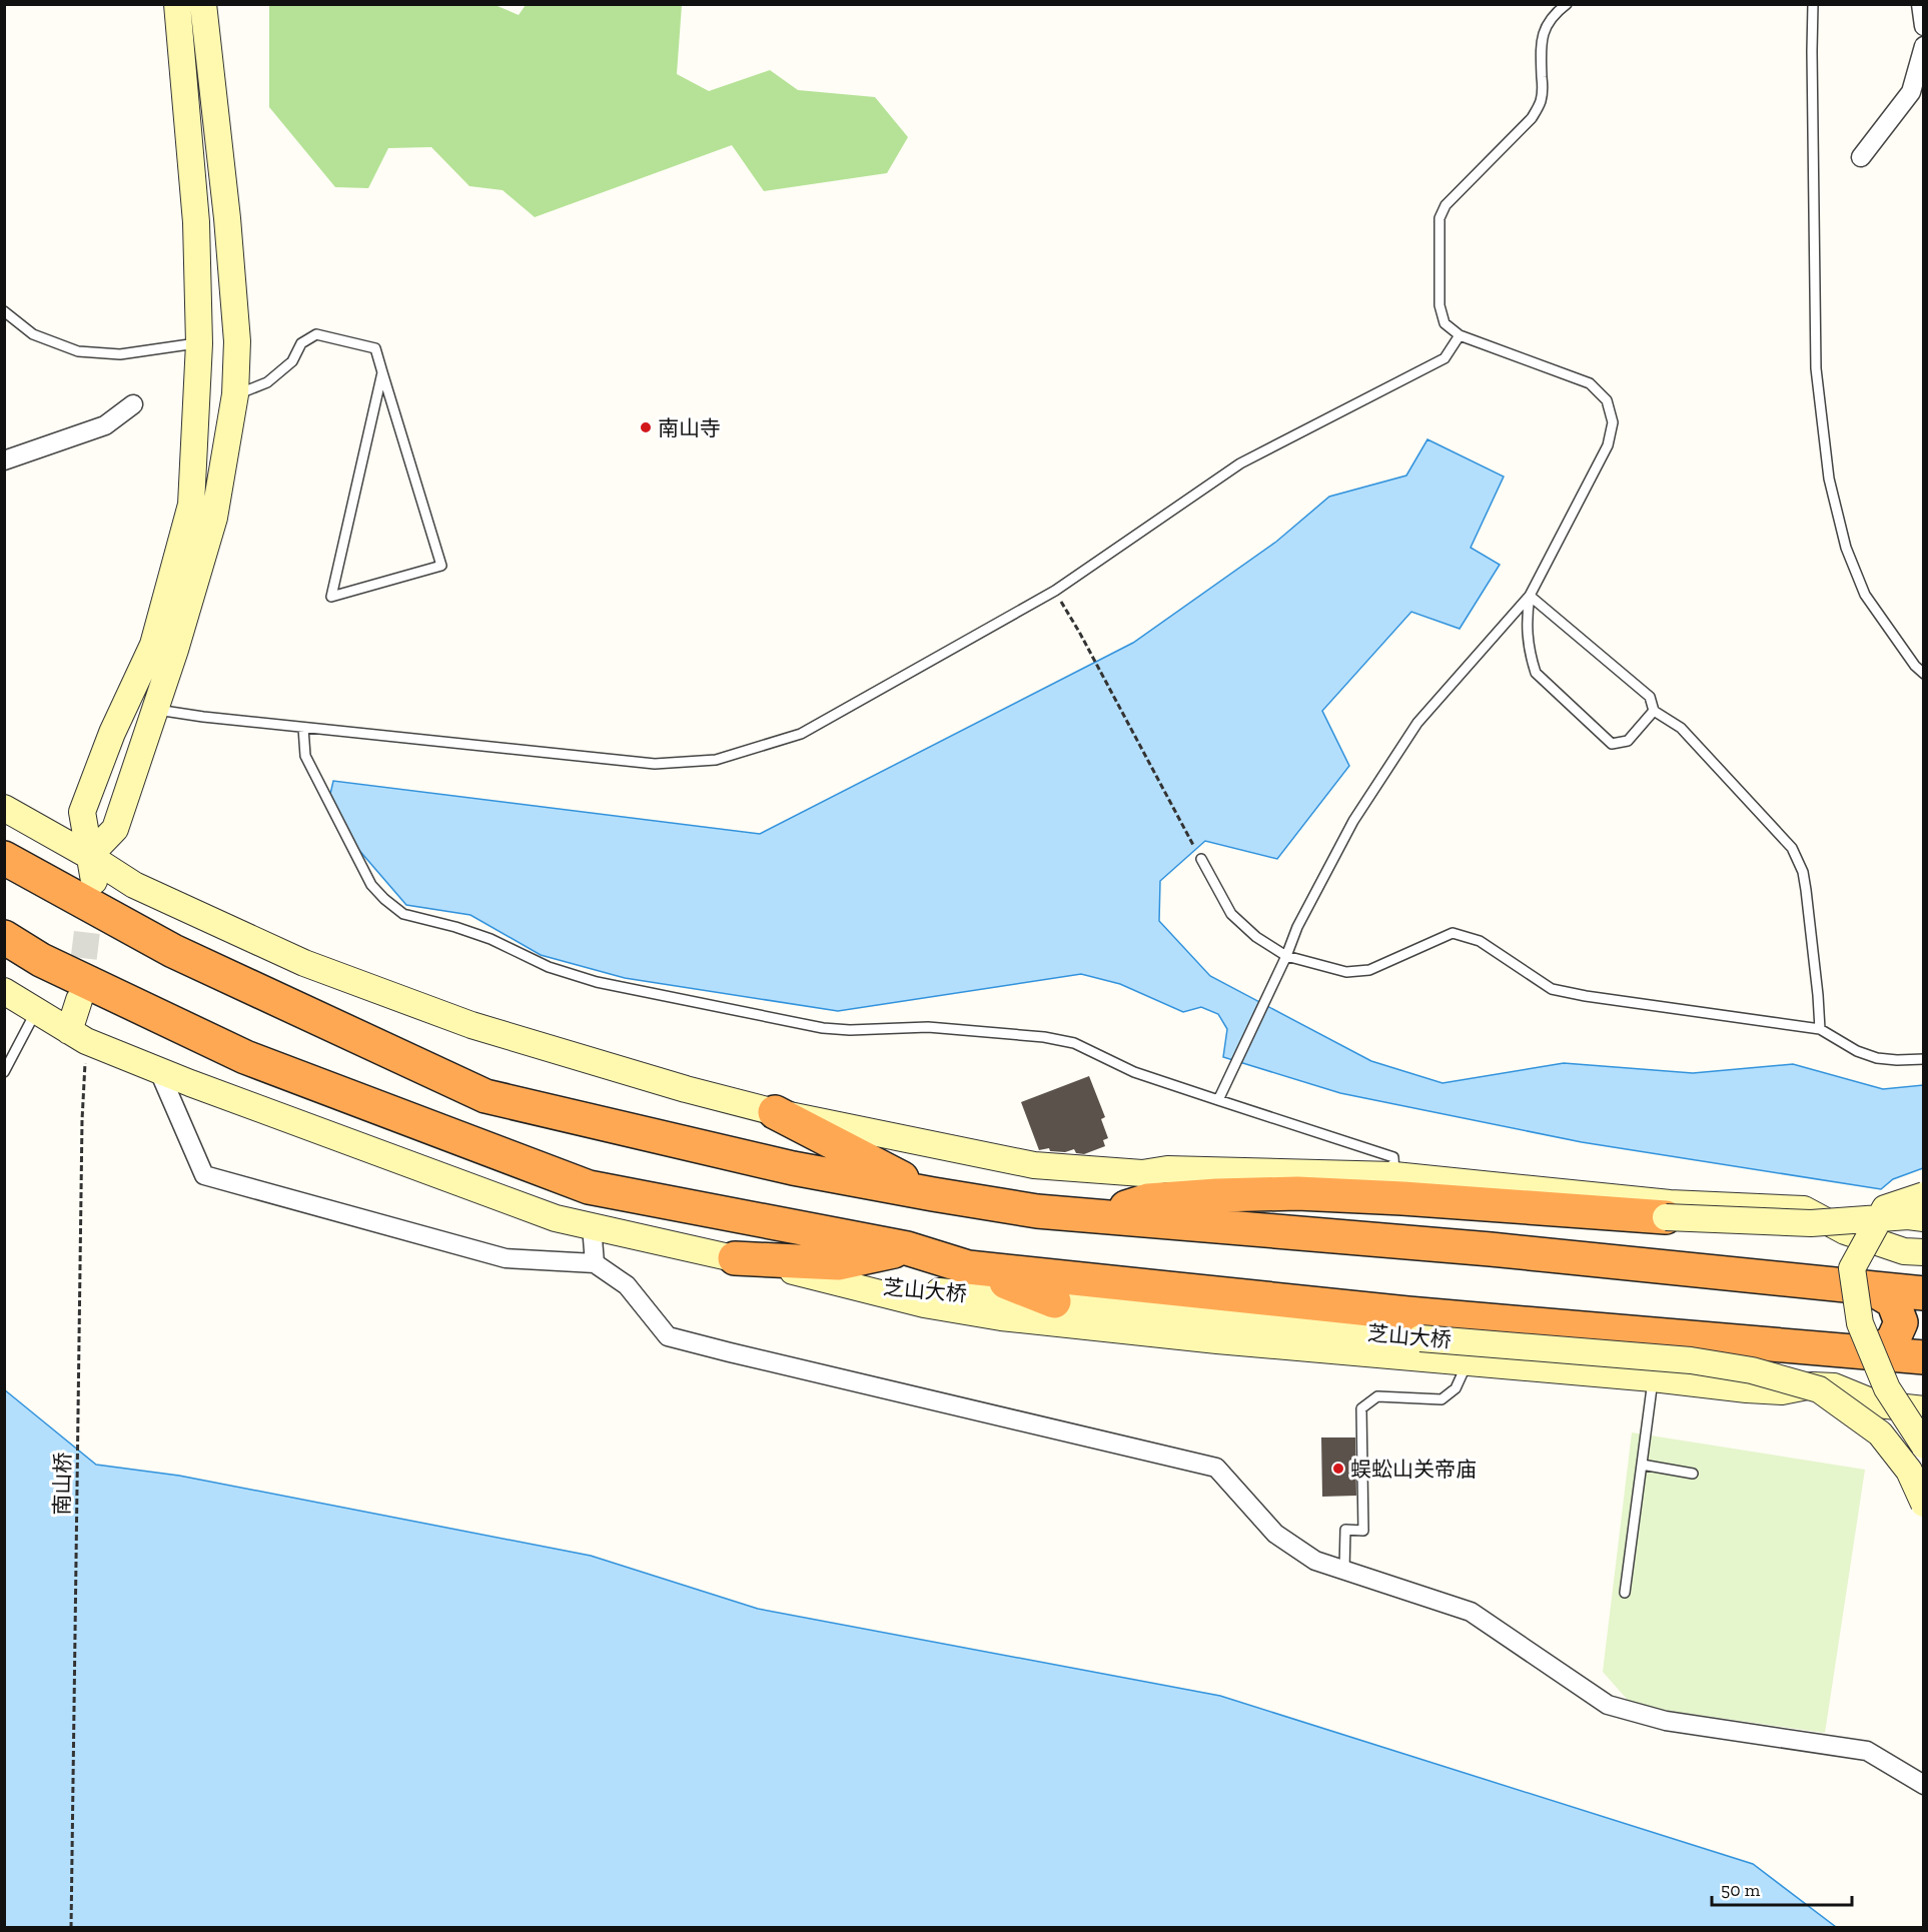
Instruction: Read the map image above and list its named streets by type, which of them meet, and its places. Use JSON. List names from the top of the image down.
{
  "streets": {
    "street": ["芝山大桥"],
    "path": ["南山桥"]
  },
  "places": ["南山寺", "蜈蚣山关帝庙"],
  "scale_bar": "50 m"
}
